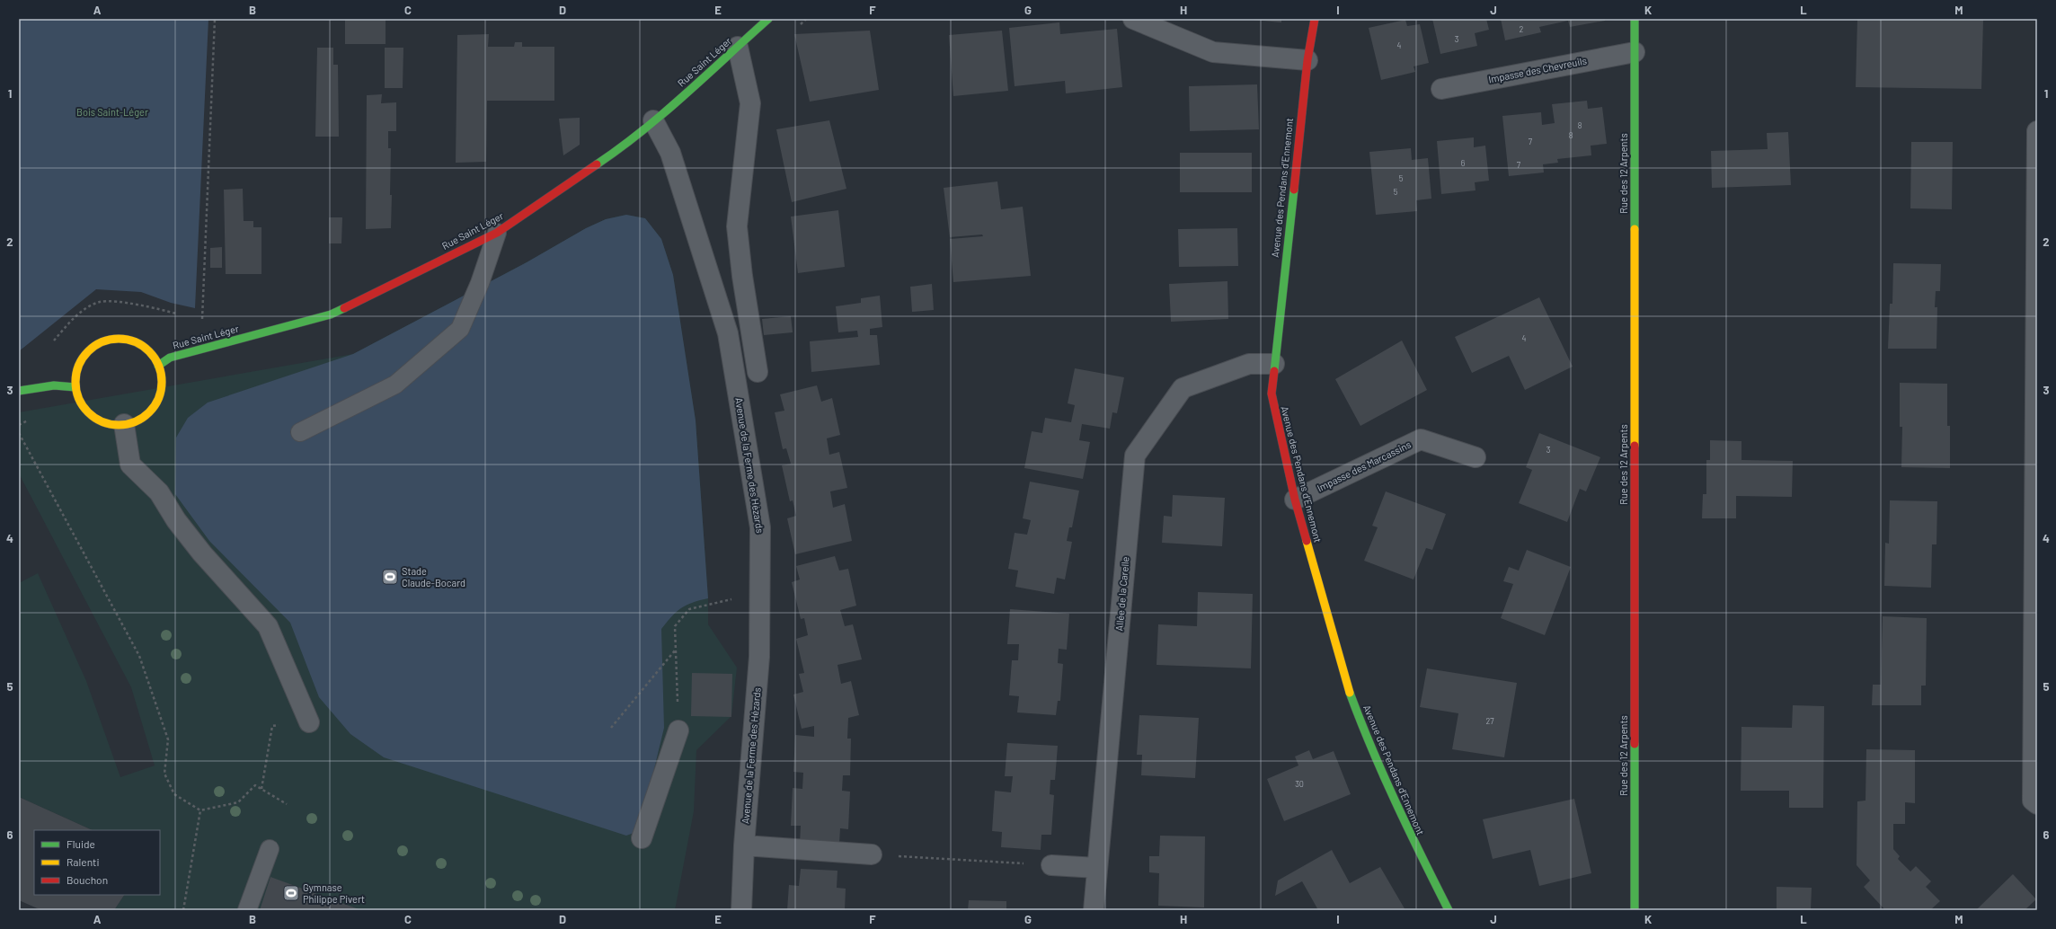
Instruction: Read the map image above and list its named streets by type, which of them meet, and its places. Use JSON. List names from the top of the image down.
{
  "streets": {
    "street": [
      "Rue Saint Léger",
      "Impasse des Chevreuils",
      "Rue des 12 Arpents",
      "Avenue des Pendans d'Ennemont",
      "Avenue de la Ferme des Hézards",
      "Impasse des Marcassins",
      "Allée de la Carelle"
    ]
  },
  "crossings": [
    ["Rue Saint Léger", "Avenue de la Ferme des Hézards"],
    ["Impasse des Chevreuils", "Rue des 12 Arpents"],
    ["Avenue des Pendans d'Ennemont", "Impasse des Marcassins"],
    ["Avenue des Pendans d'Ennemont", "Allée de la Carelle"]
  ],
  "parks": ["Bois Saint-Léger"],
  "places": {
    "sports": ["Stade Claude-Bocard", "Gymnase Philippe Pivert"]
  },
  "house_numbers": [
    "2",
    "3",
    "4",
    "8",
    "8",
    "7",
    "6",
    "7",
    "5",
    "5",
    "4",
    "3",
    "27",
    "30"
  ],
  "legend": ["Fluide", "Ralenti", "Bouchon"],
  "grid": {
    "columns": [
      "A",
      "B",
      "C",
      "D",
      "E",
      "F",
      "G",
      "H",
      "I",
      "J",
      "K",
      "L",
      "M"
    ],
    "rows": [
      "1",
      "2",
      "3",
      "4",
      "5",
      "6"
    ]
  }
}
